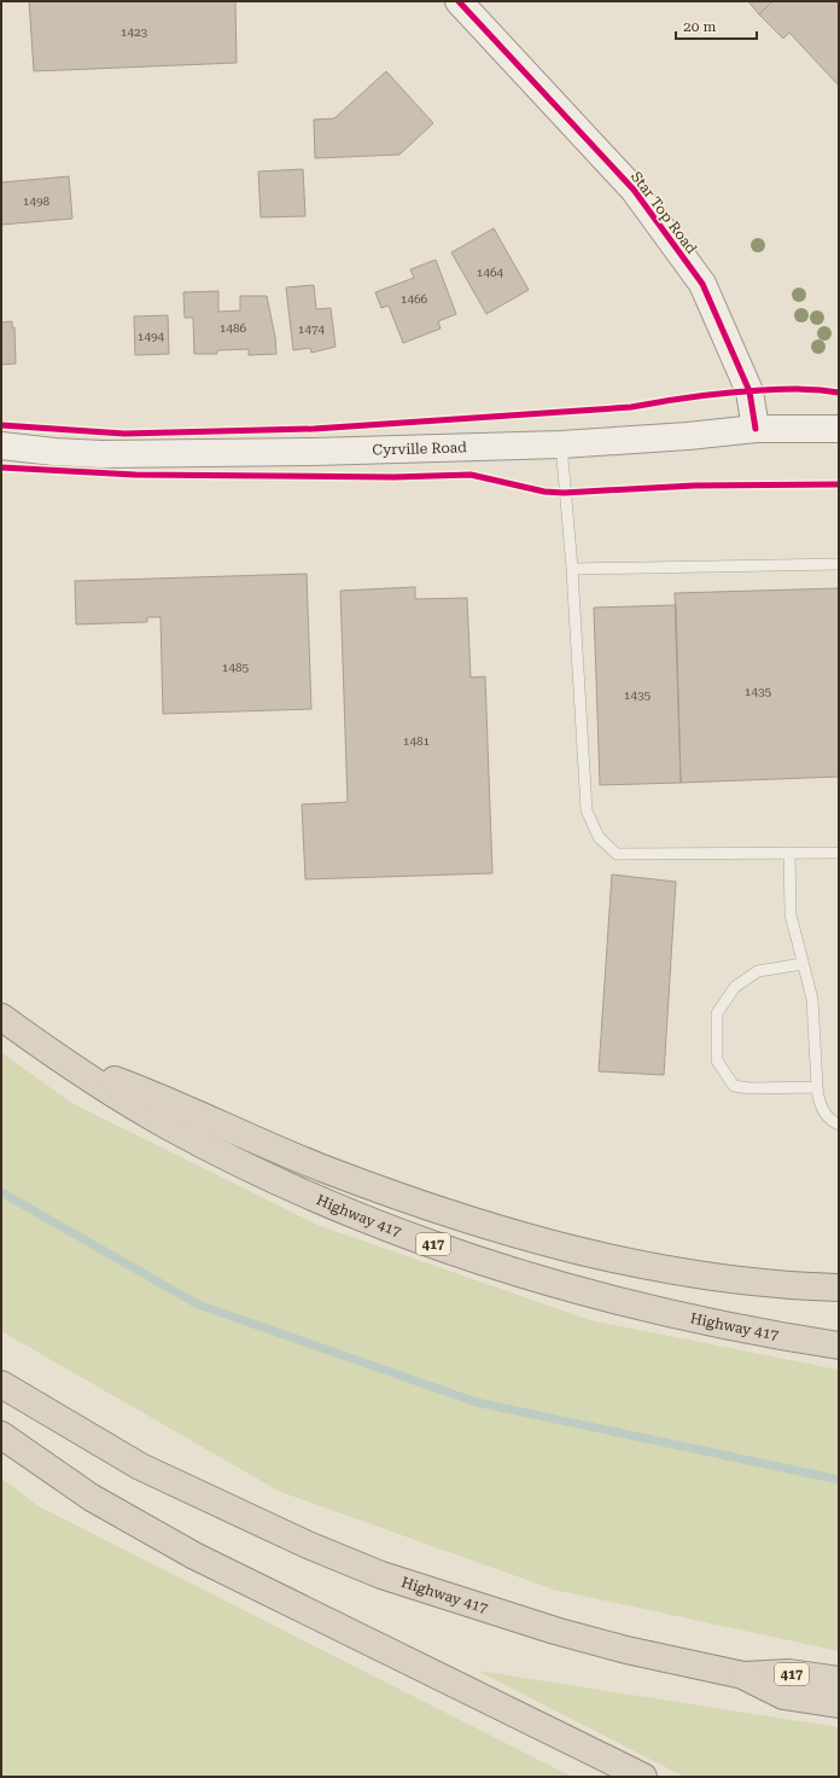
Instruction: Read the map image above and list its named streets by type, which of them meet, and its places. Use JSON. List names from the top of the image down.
{
  "streets": {
    "highway": ["Highway 417", "417"],
    "main road": ["Star Top Road", "Cyrville Road"]
  },
  "crossings": [
    ["Star Top Road", "Cyrville Road"]
  ],
  "house_numbers": [
    "1423",
    "1498",
    "1464",
    "1466",
    "1486",
    "1474",
    "1494",
    "1485",
    "1435",
    "1435",
    "1481"
  ],
  "scale_bar": "20 m"
}
